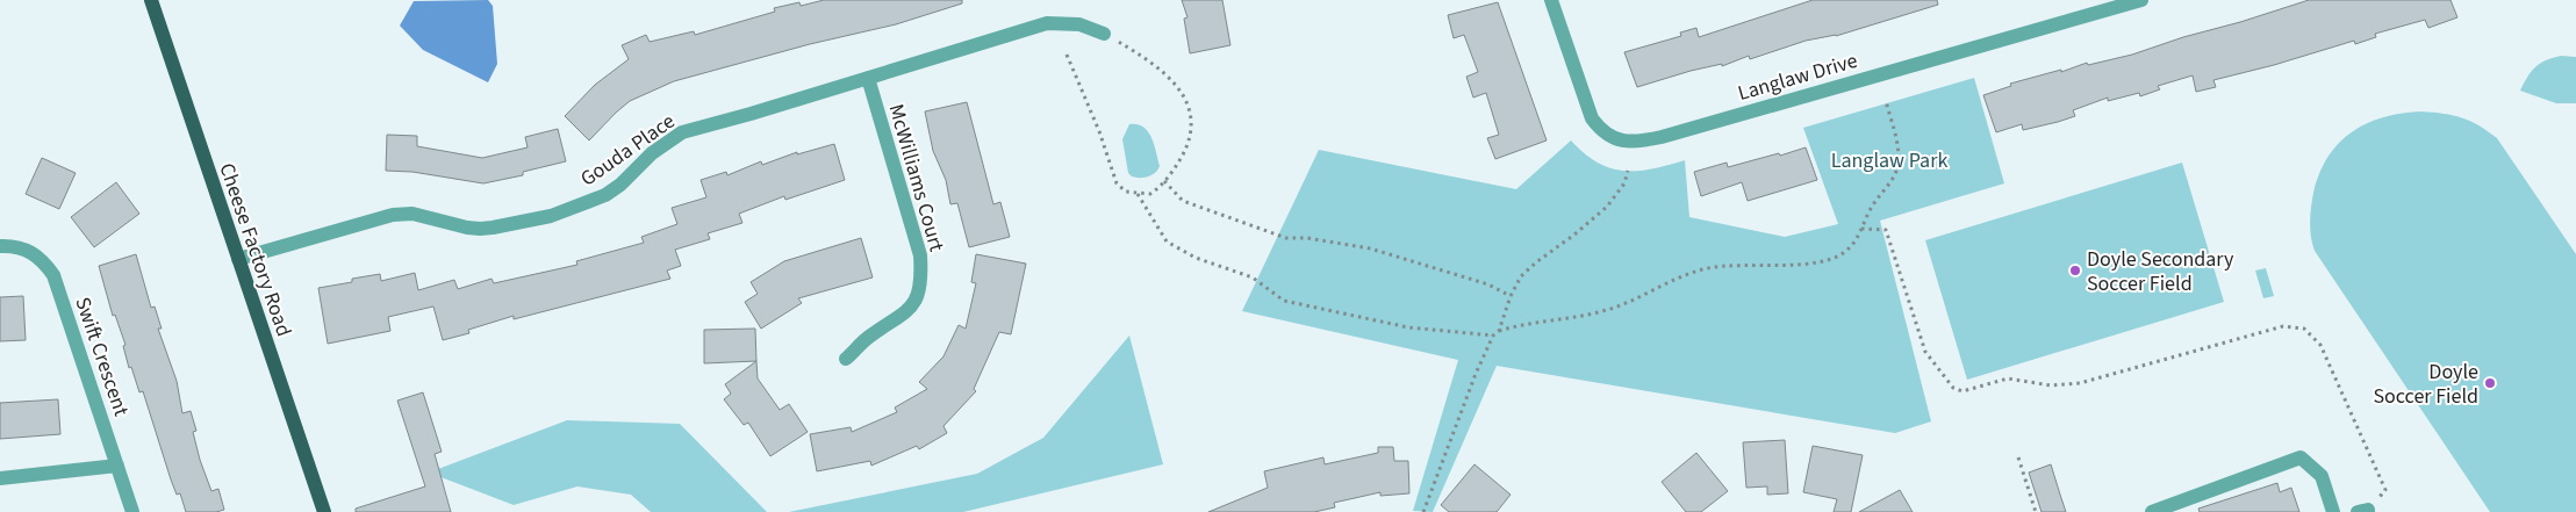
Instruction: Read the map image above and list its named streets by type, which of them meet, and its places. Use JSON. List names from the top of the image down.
{
  "streets": {
    "main road": ["Cheese Factory Road"],
    "street": [
      "Langlaw Drive",
      "Gouda Place",
      "McWilliams Court",
      "Swift Crescent"
    ]
  },
  "crossings": [
    ["Gouda Place", "McWilliams Court"],
    ["Gouda Place", "Cheese Factory Road"]
  ],
  "parks": ["Langlaw Park"],
  "places": ["Doyle Secondary Soccer Field", "Doyle Soccer Field"]
}
